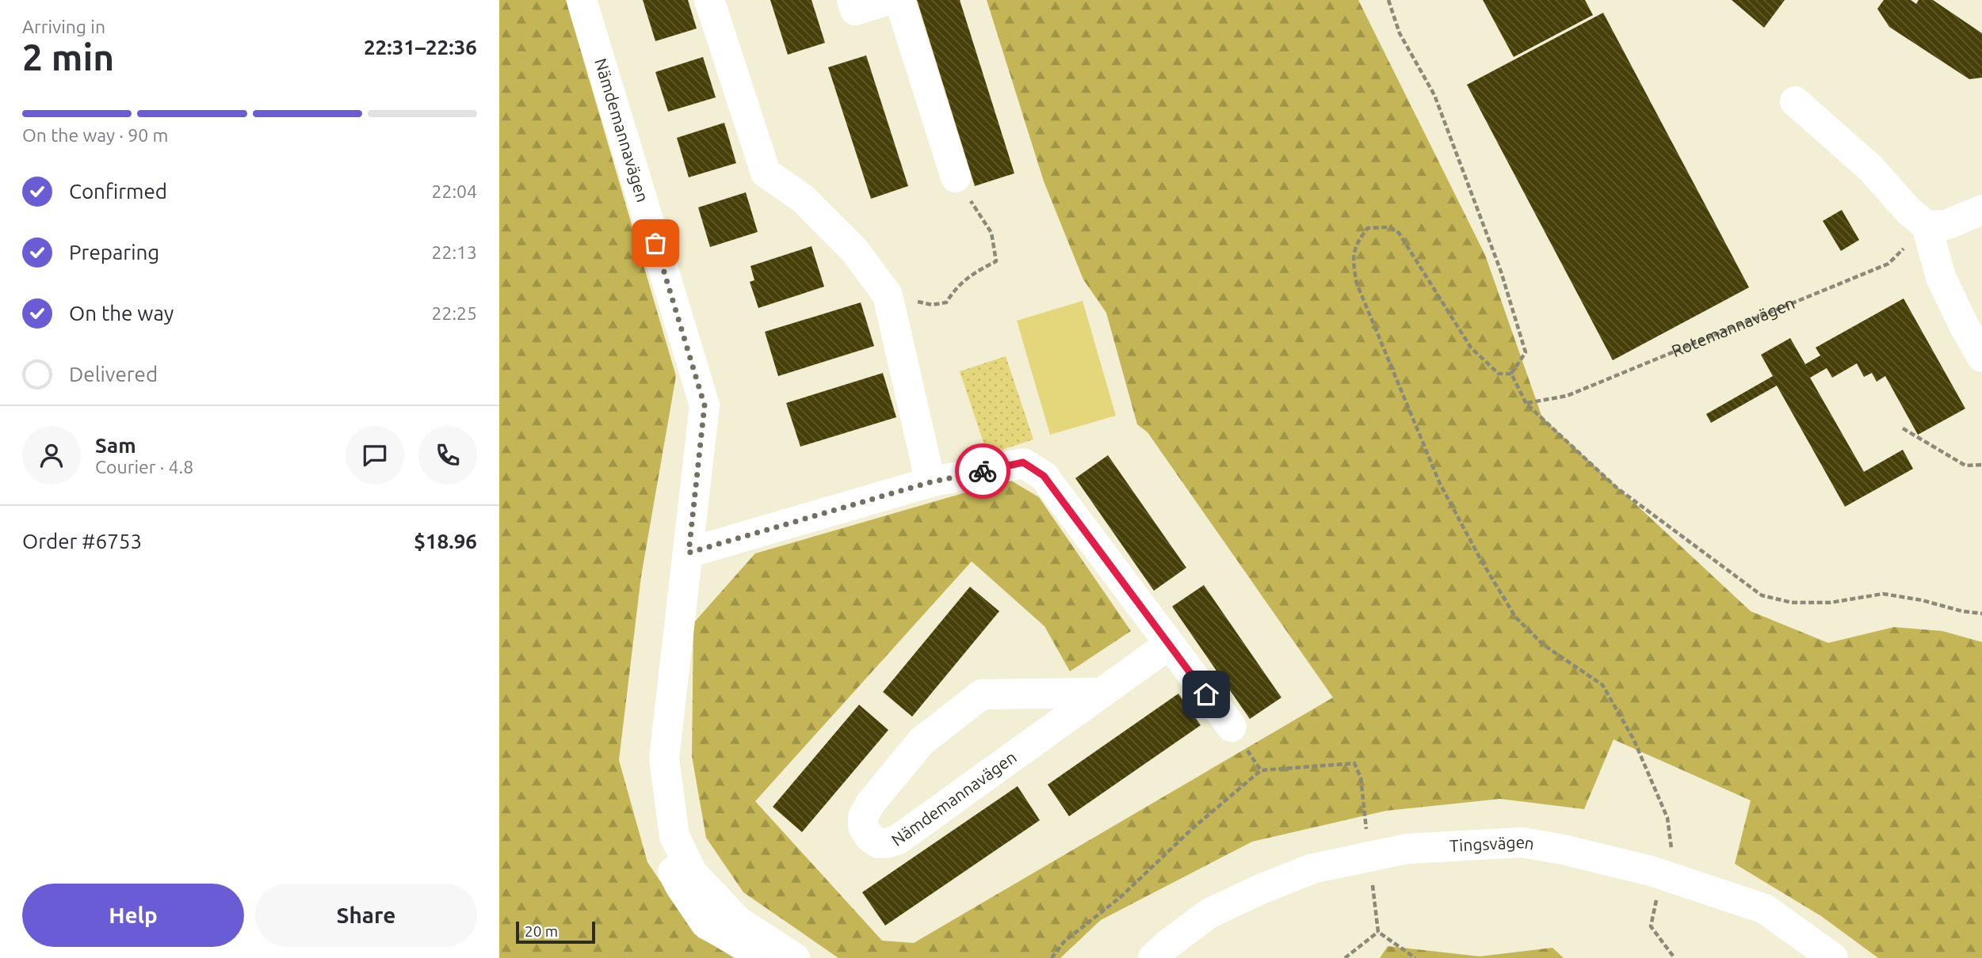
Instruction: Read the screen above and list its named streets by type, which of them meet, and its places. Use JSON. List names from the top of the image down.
{
  "streets": {
    "street": ["Nämdemannavägen", "Tingsvägen"],
    "path": ["Rotemannavägen"]
  },
  "scale_bar": "20 m",
  "page": {
    "heading": ["2 min", "Arriving in", "22:31–22:36"],
    "panel": [
      "Sam",
      "Courier · 4.8",
      "Order #6753",
      "$18.96"
    ],
    "bar": "On the way · 90 m",
    "list": [
      ["Confirmed", "22:04"],
      ["Preparing", "22:13"],
      ["On the way", "22:25"],
      "Delivered"
    ],
    "buttons": ["Help", "Share"],
    "scale": "20 m"
  }
}
